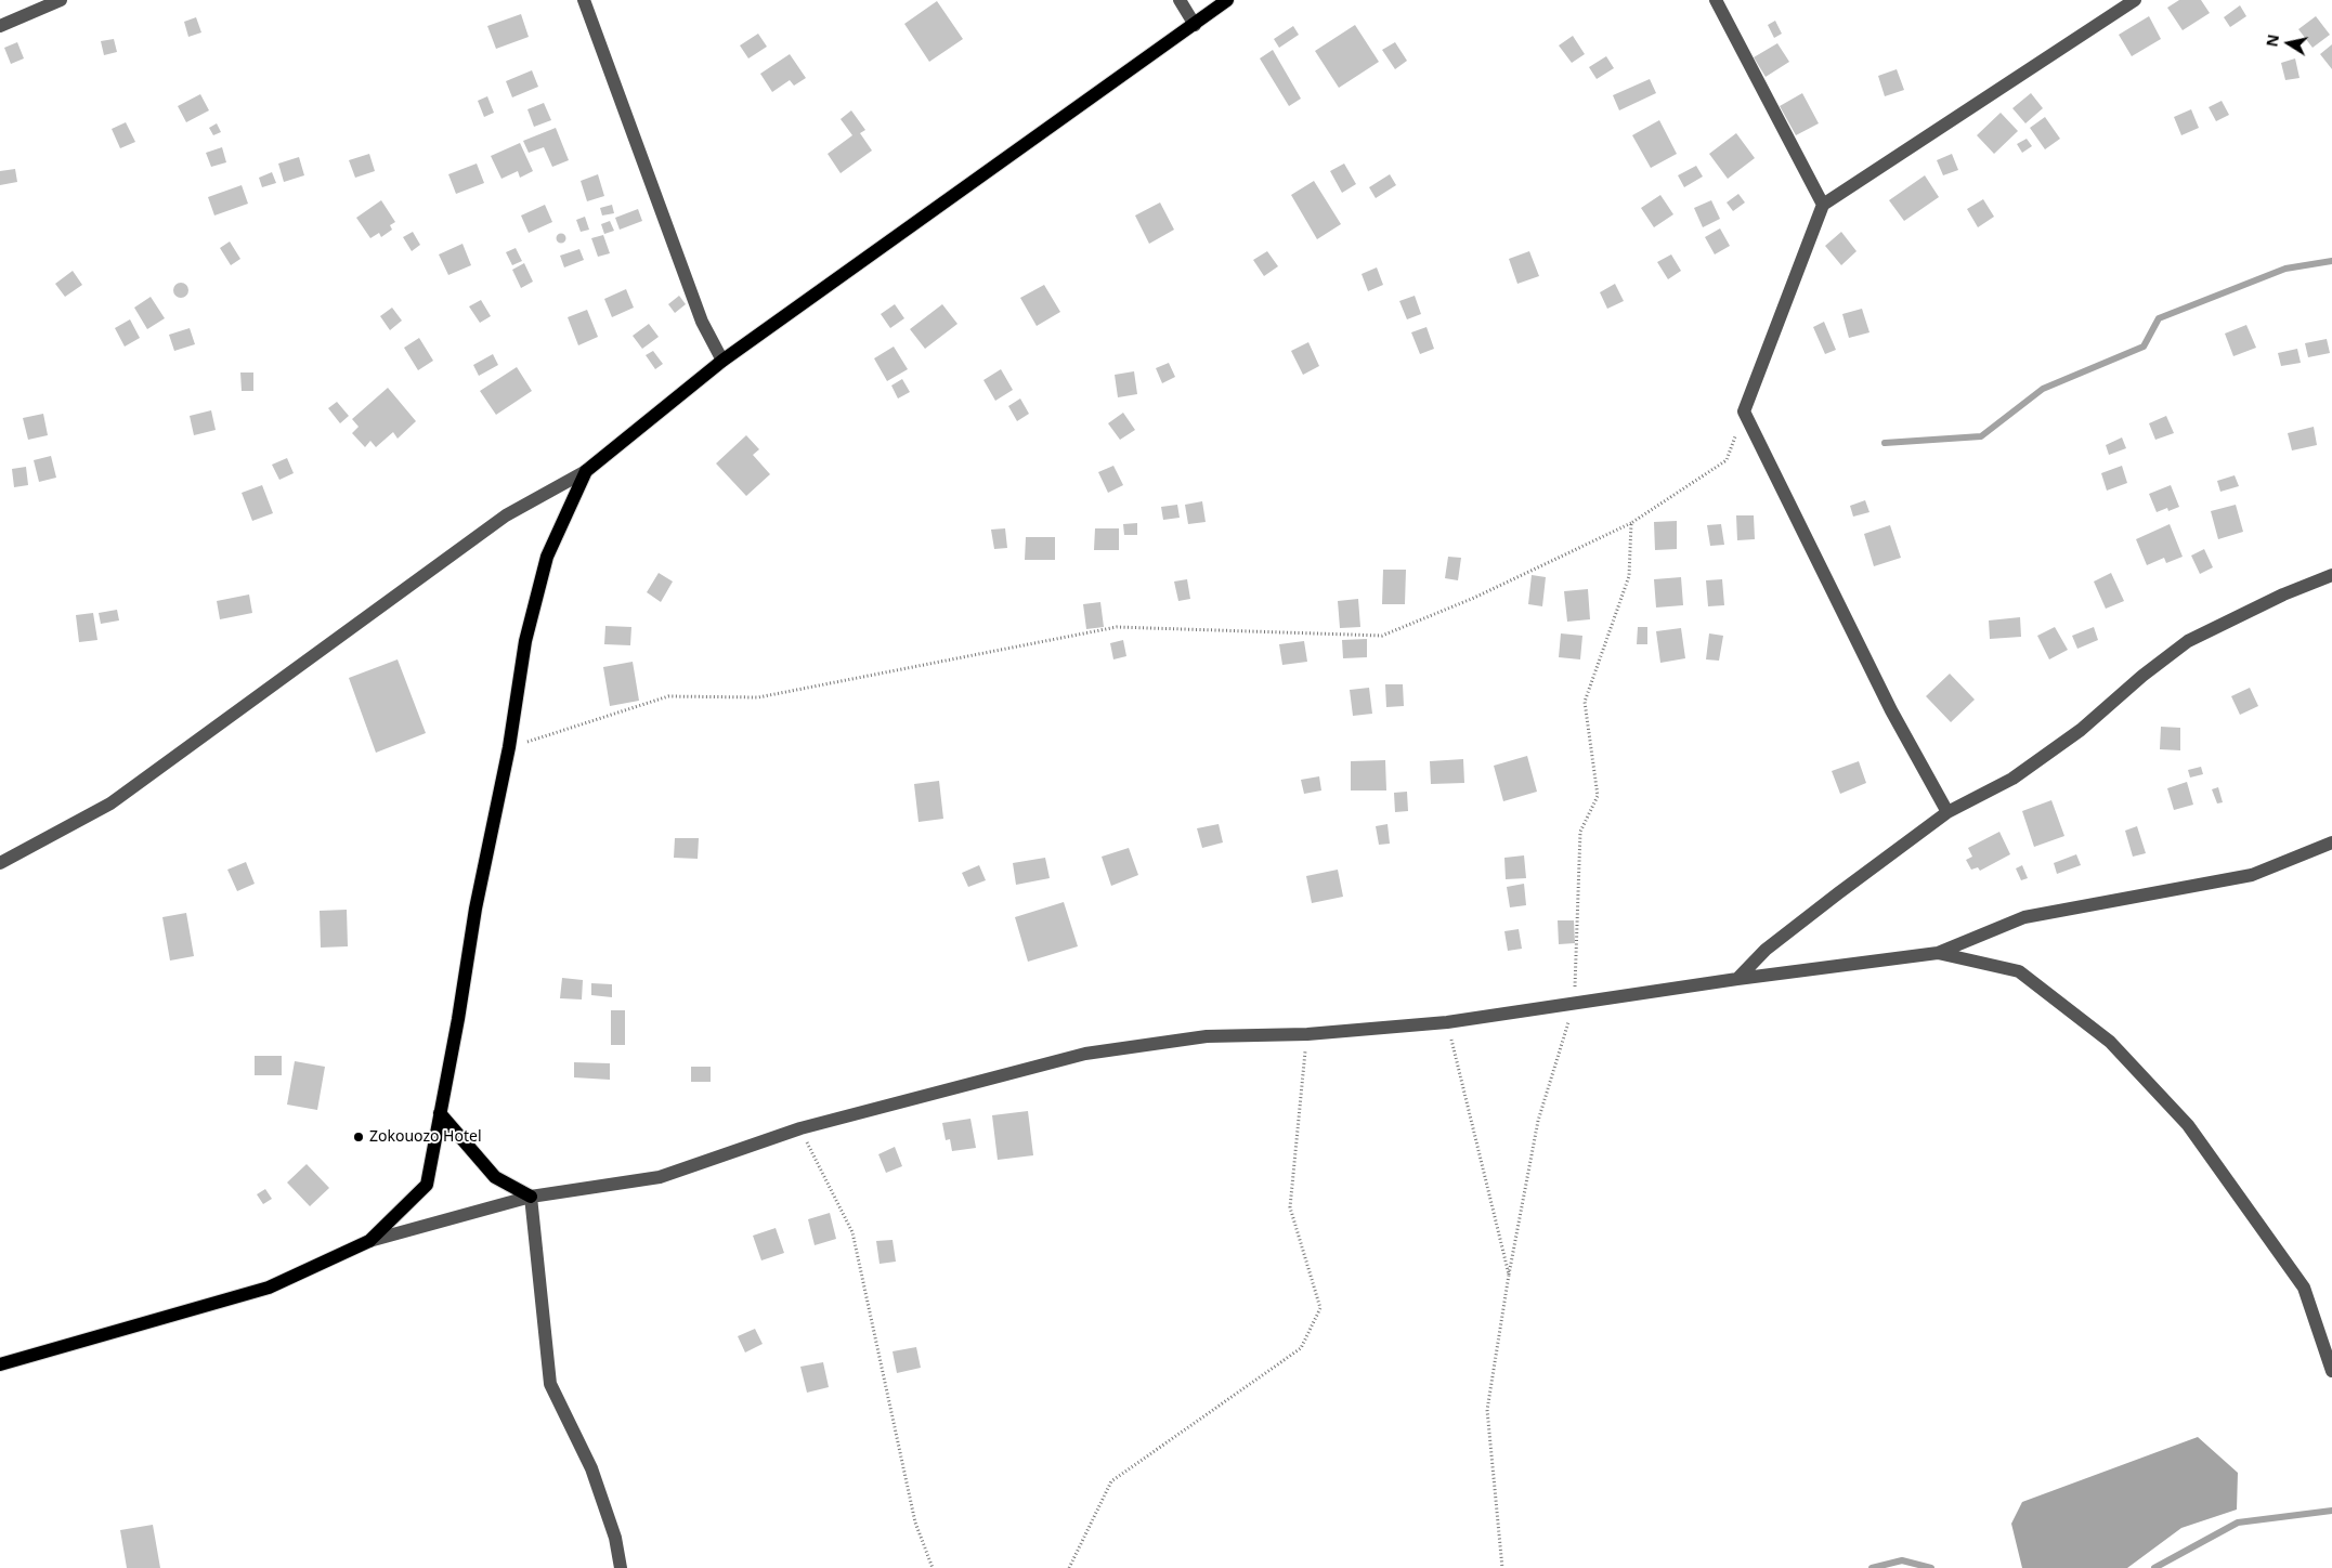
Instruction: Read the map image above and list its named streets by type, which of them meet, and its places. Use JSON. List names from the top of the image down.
{
  "places": ["Zokouozo Hotel"],
  "north": "left"
}
